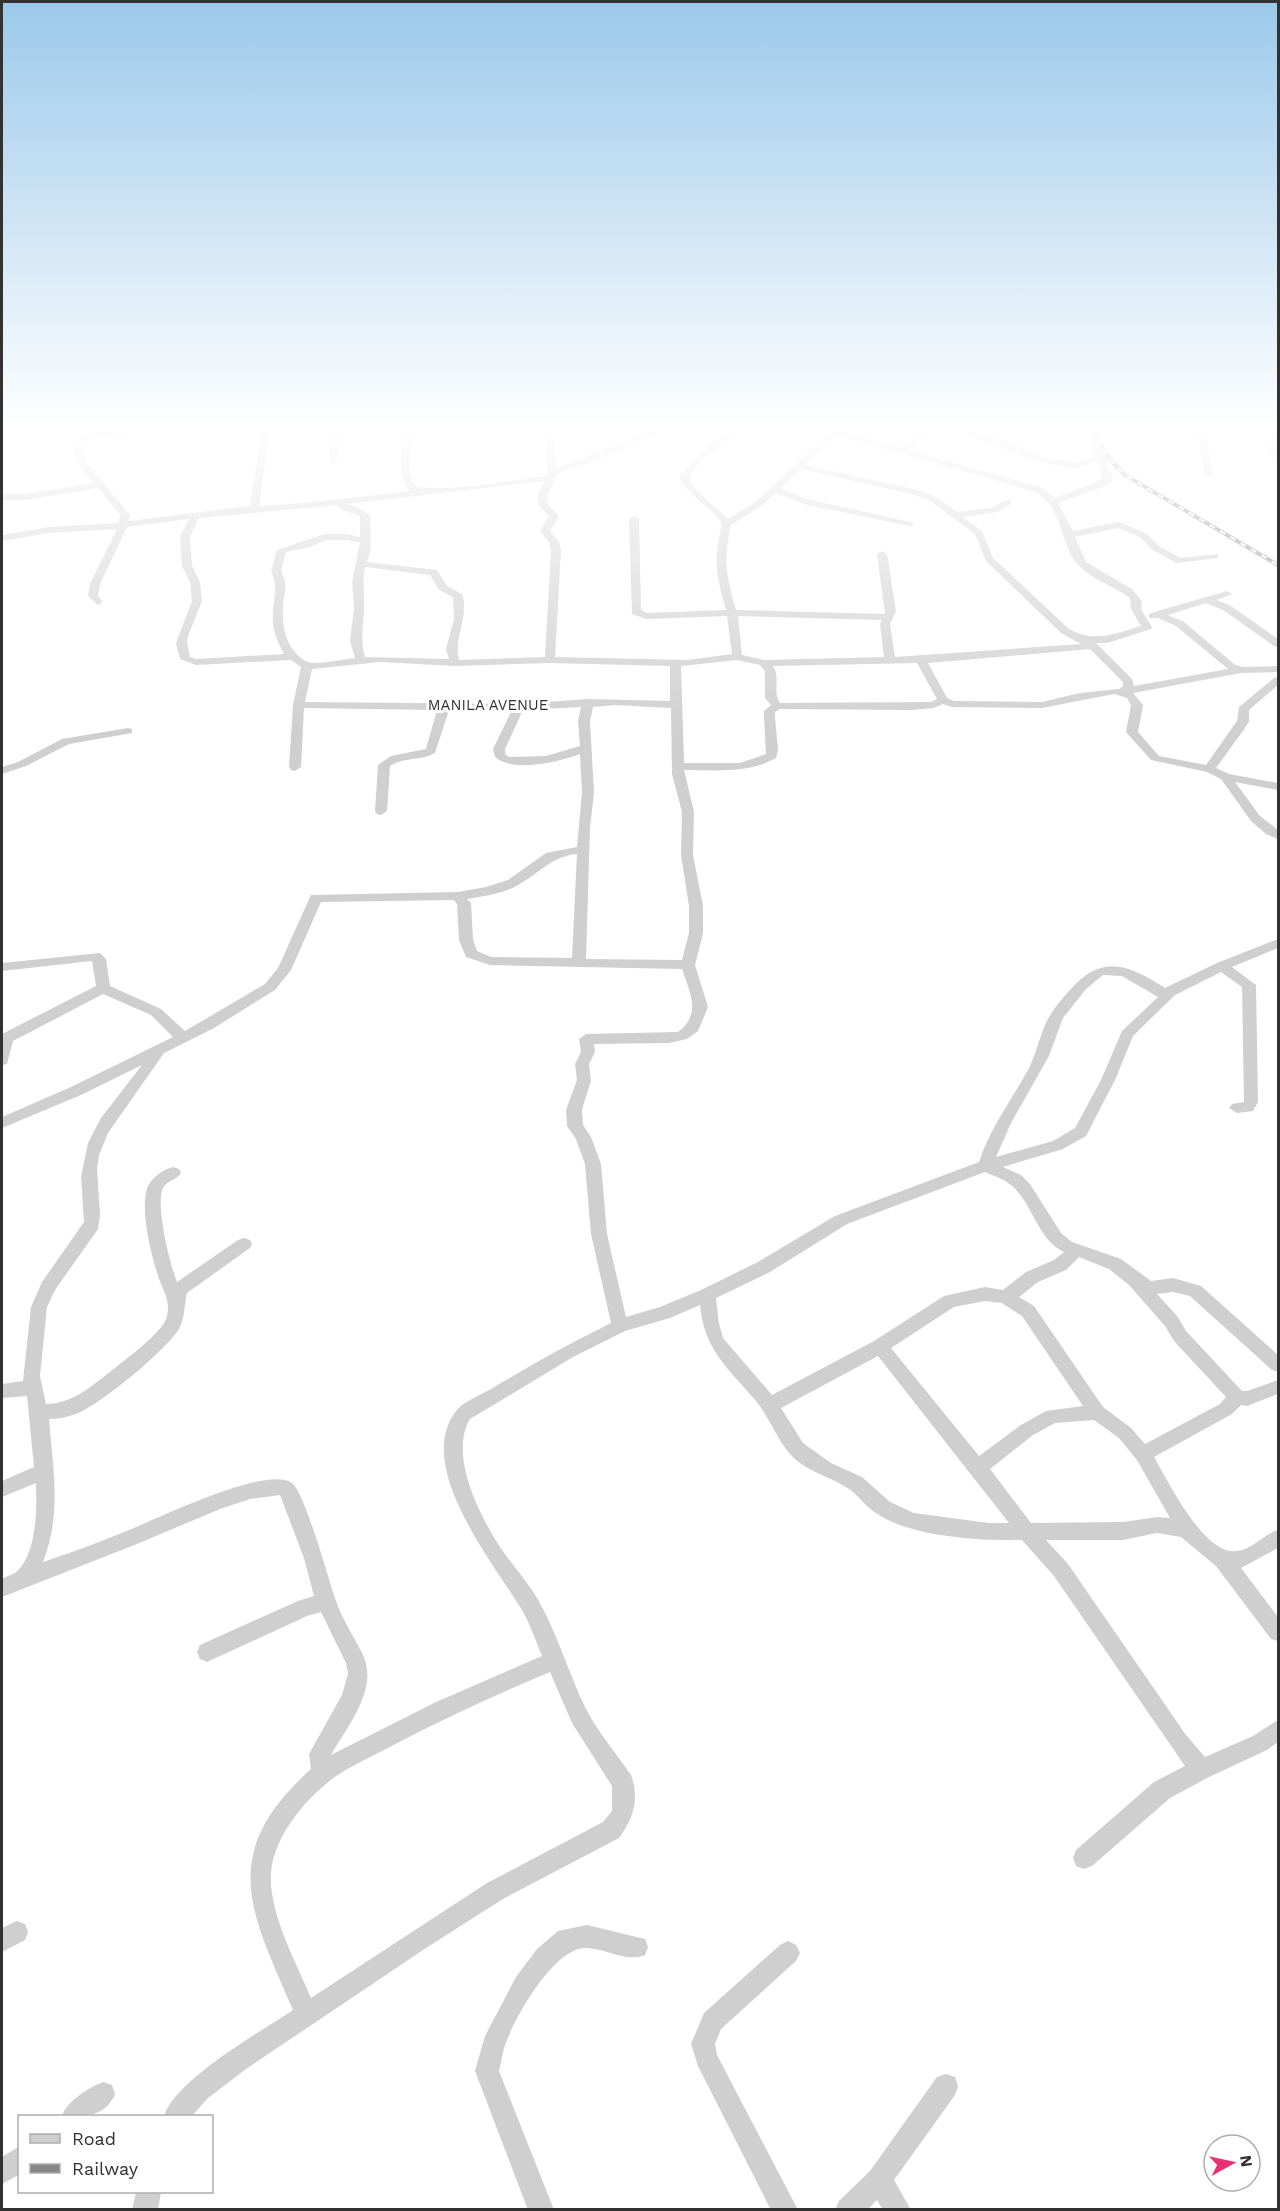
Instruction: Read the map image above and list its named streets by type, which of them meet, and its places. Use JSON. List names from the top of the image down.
{
  "streets": {
    "street": ["MANILA AVENUE"]
  },
  "legend": ["Road", "Railway"],
  "north": "right"
}
